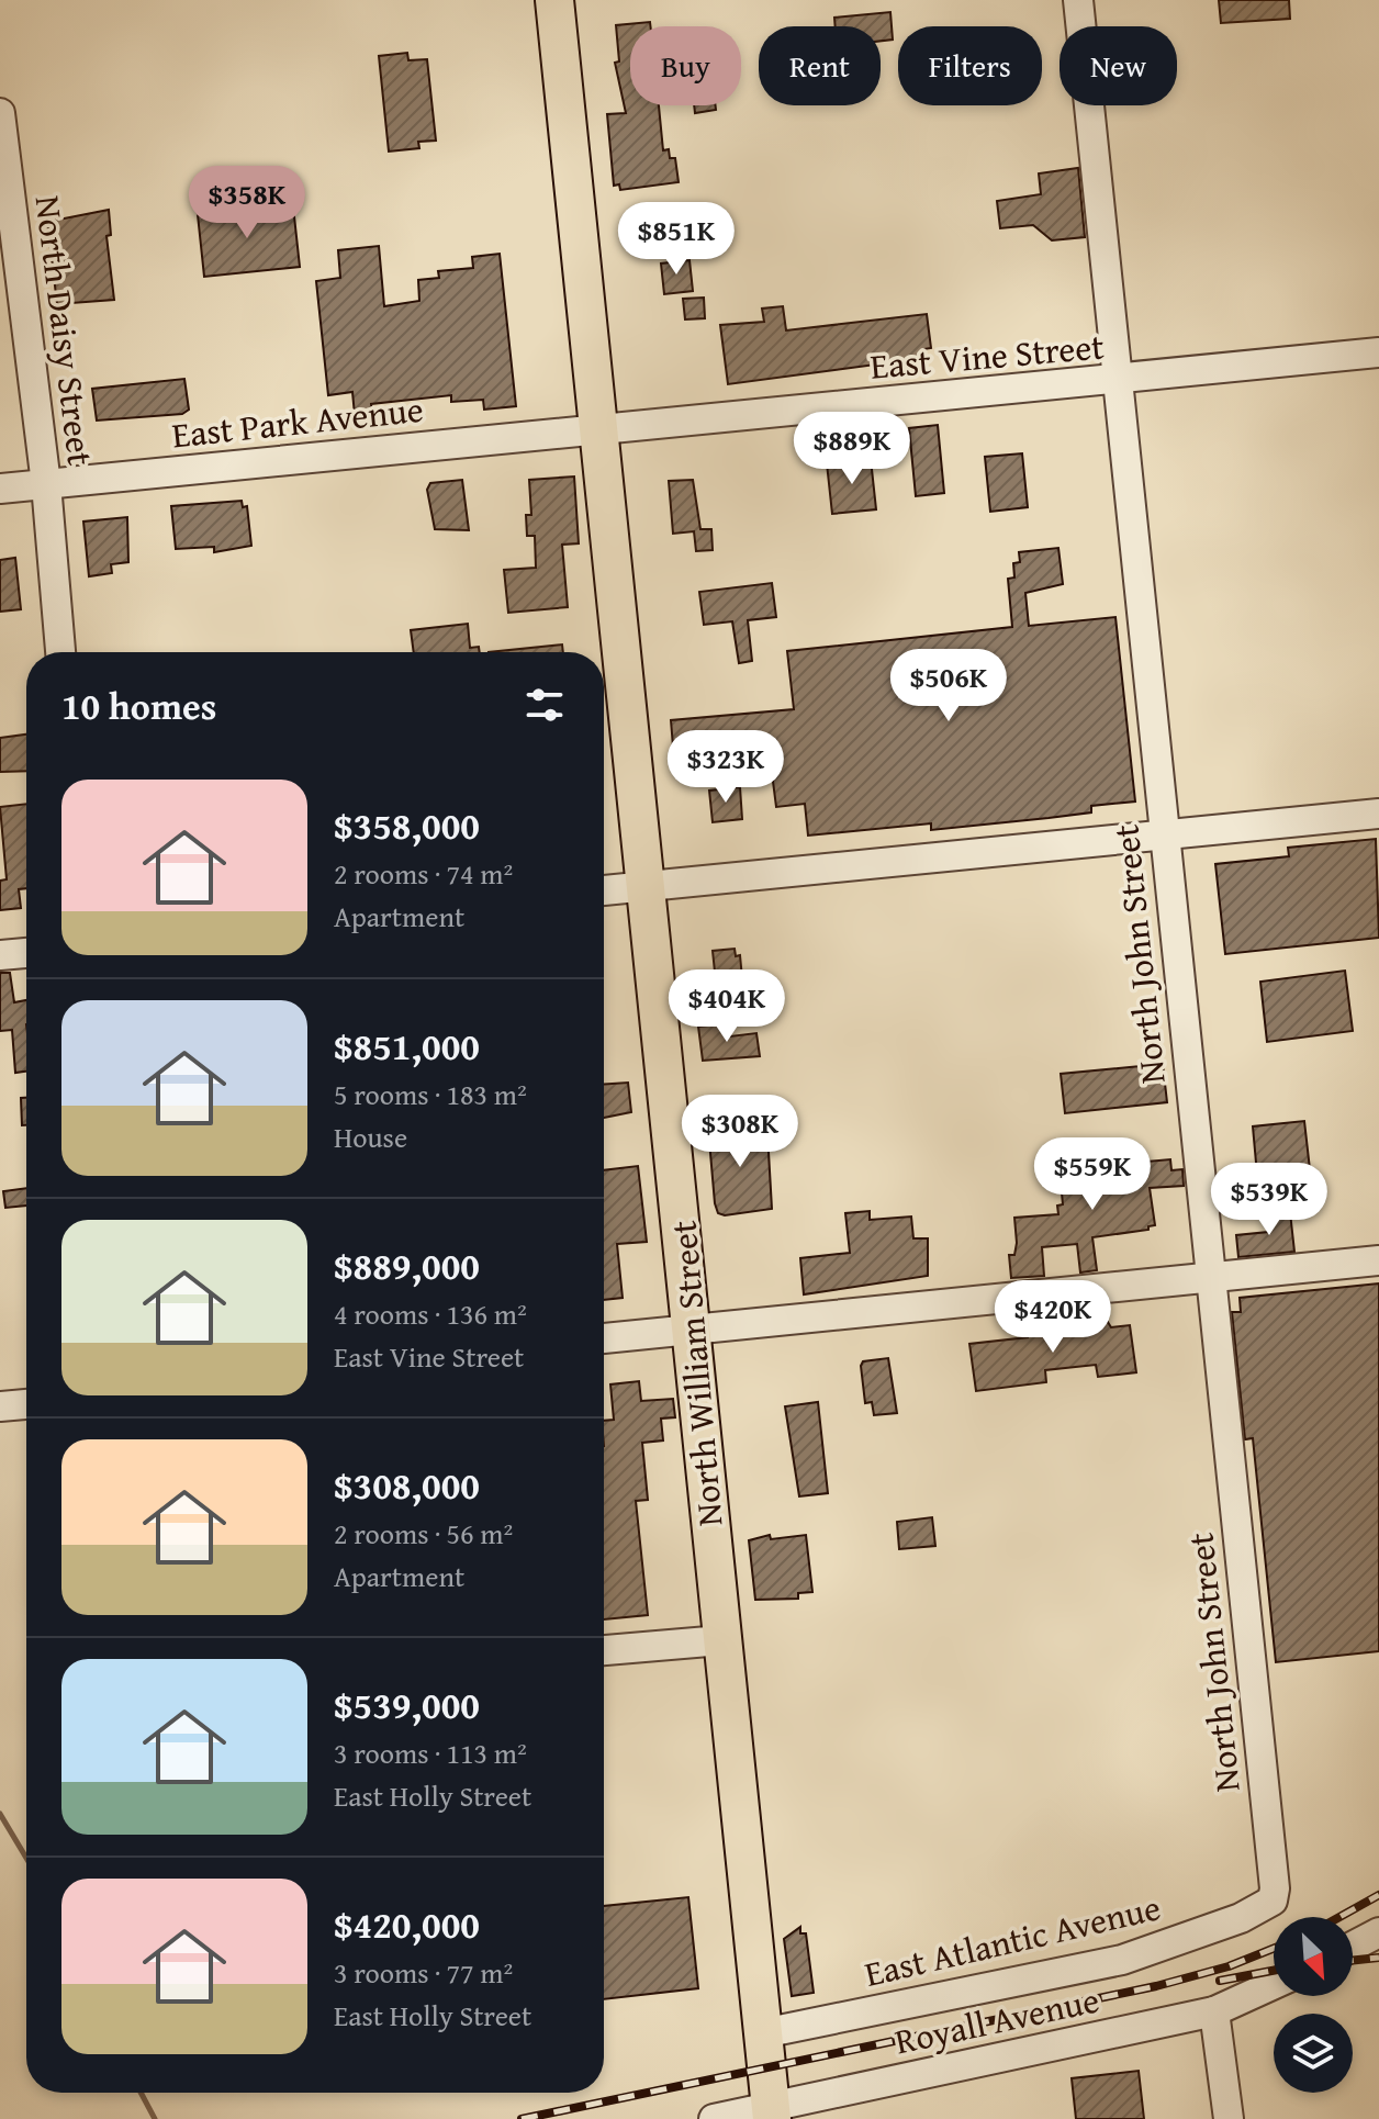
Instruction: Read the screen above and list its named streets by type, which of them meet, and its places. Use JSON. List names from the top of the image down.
{
  "streets": {
    "main road": ["North William Street"],
    "street": [
      "North Daisy Street",
      "East Vine Street",
      "East Park Avenue",
      "North John Street",
      "East Atlantic Avenue",
      "Royall Avenue"
    ]
  },
  "crossings": [
    ["North Daisy Street", "East Park Avenue"],
    ["East Vine Street", "East Park Avenue"],
    ["East Vine Street", "North John Street"],
    ["East Vine Street", "North William Street"],
    ["East Park Avenue", "North William Street"],
    ["North John Street", "East Atlantic Avenue"],
    ["North William Street", "East Atlantic Avenue"],
    ["North William Street", "Royall Avenue"]
  ],
  "north": "bottom right",
  "page": {
    "chip": [
      "Buy",
      "Rent",
      "Filters",
      "New"
    ],
    "price": [
      "$358K",
      "$851K",
      "$889K",
      "$506K",
      "$323K",
      "$404K",
      "$308K",
      "$559K",
      "$539K",
      "$420K"
    ],
    "heading": "10 homes",
    "list": [
      {
        "name": "$358,000",
        "note": "2 rooms · 74 m² · Apartment"
      },
      {
        "name": "$851,000",
        "note": "5 rooms · 183 m² · House"
      },
      {
        "name": "$889,000",
        "note": "4 rooms · 136 m² · East Vine Street"
      },
      {
        "name": "$308,000",
        "note": "2 rooms · 56 m² · Apartment"
      },
      {
        "name": "$539,000",
        "note": "3 rooms · 113 m² · East Holly Street"
      },
      {
        "name": "$420,000",
        "note": "3 rooms · 77 m² · East Holly Street"
      }
    ]
  }
}
